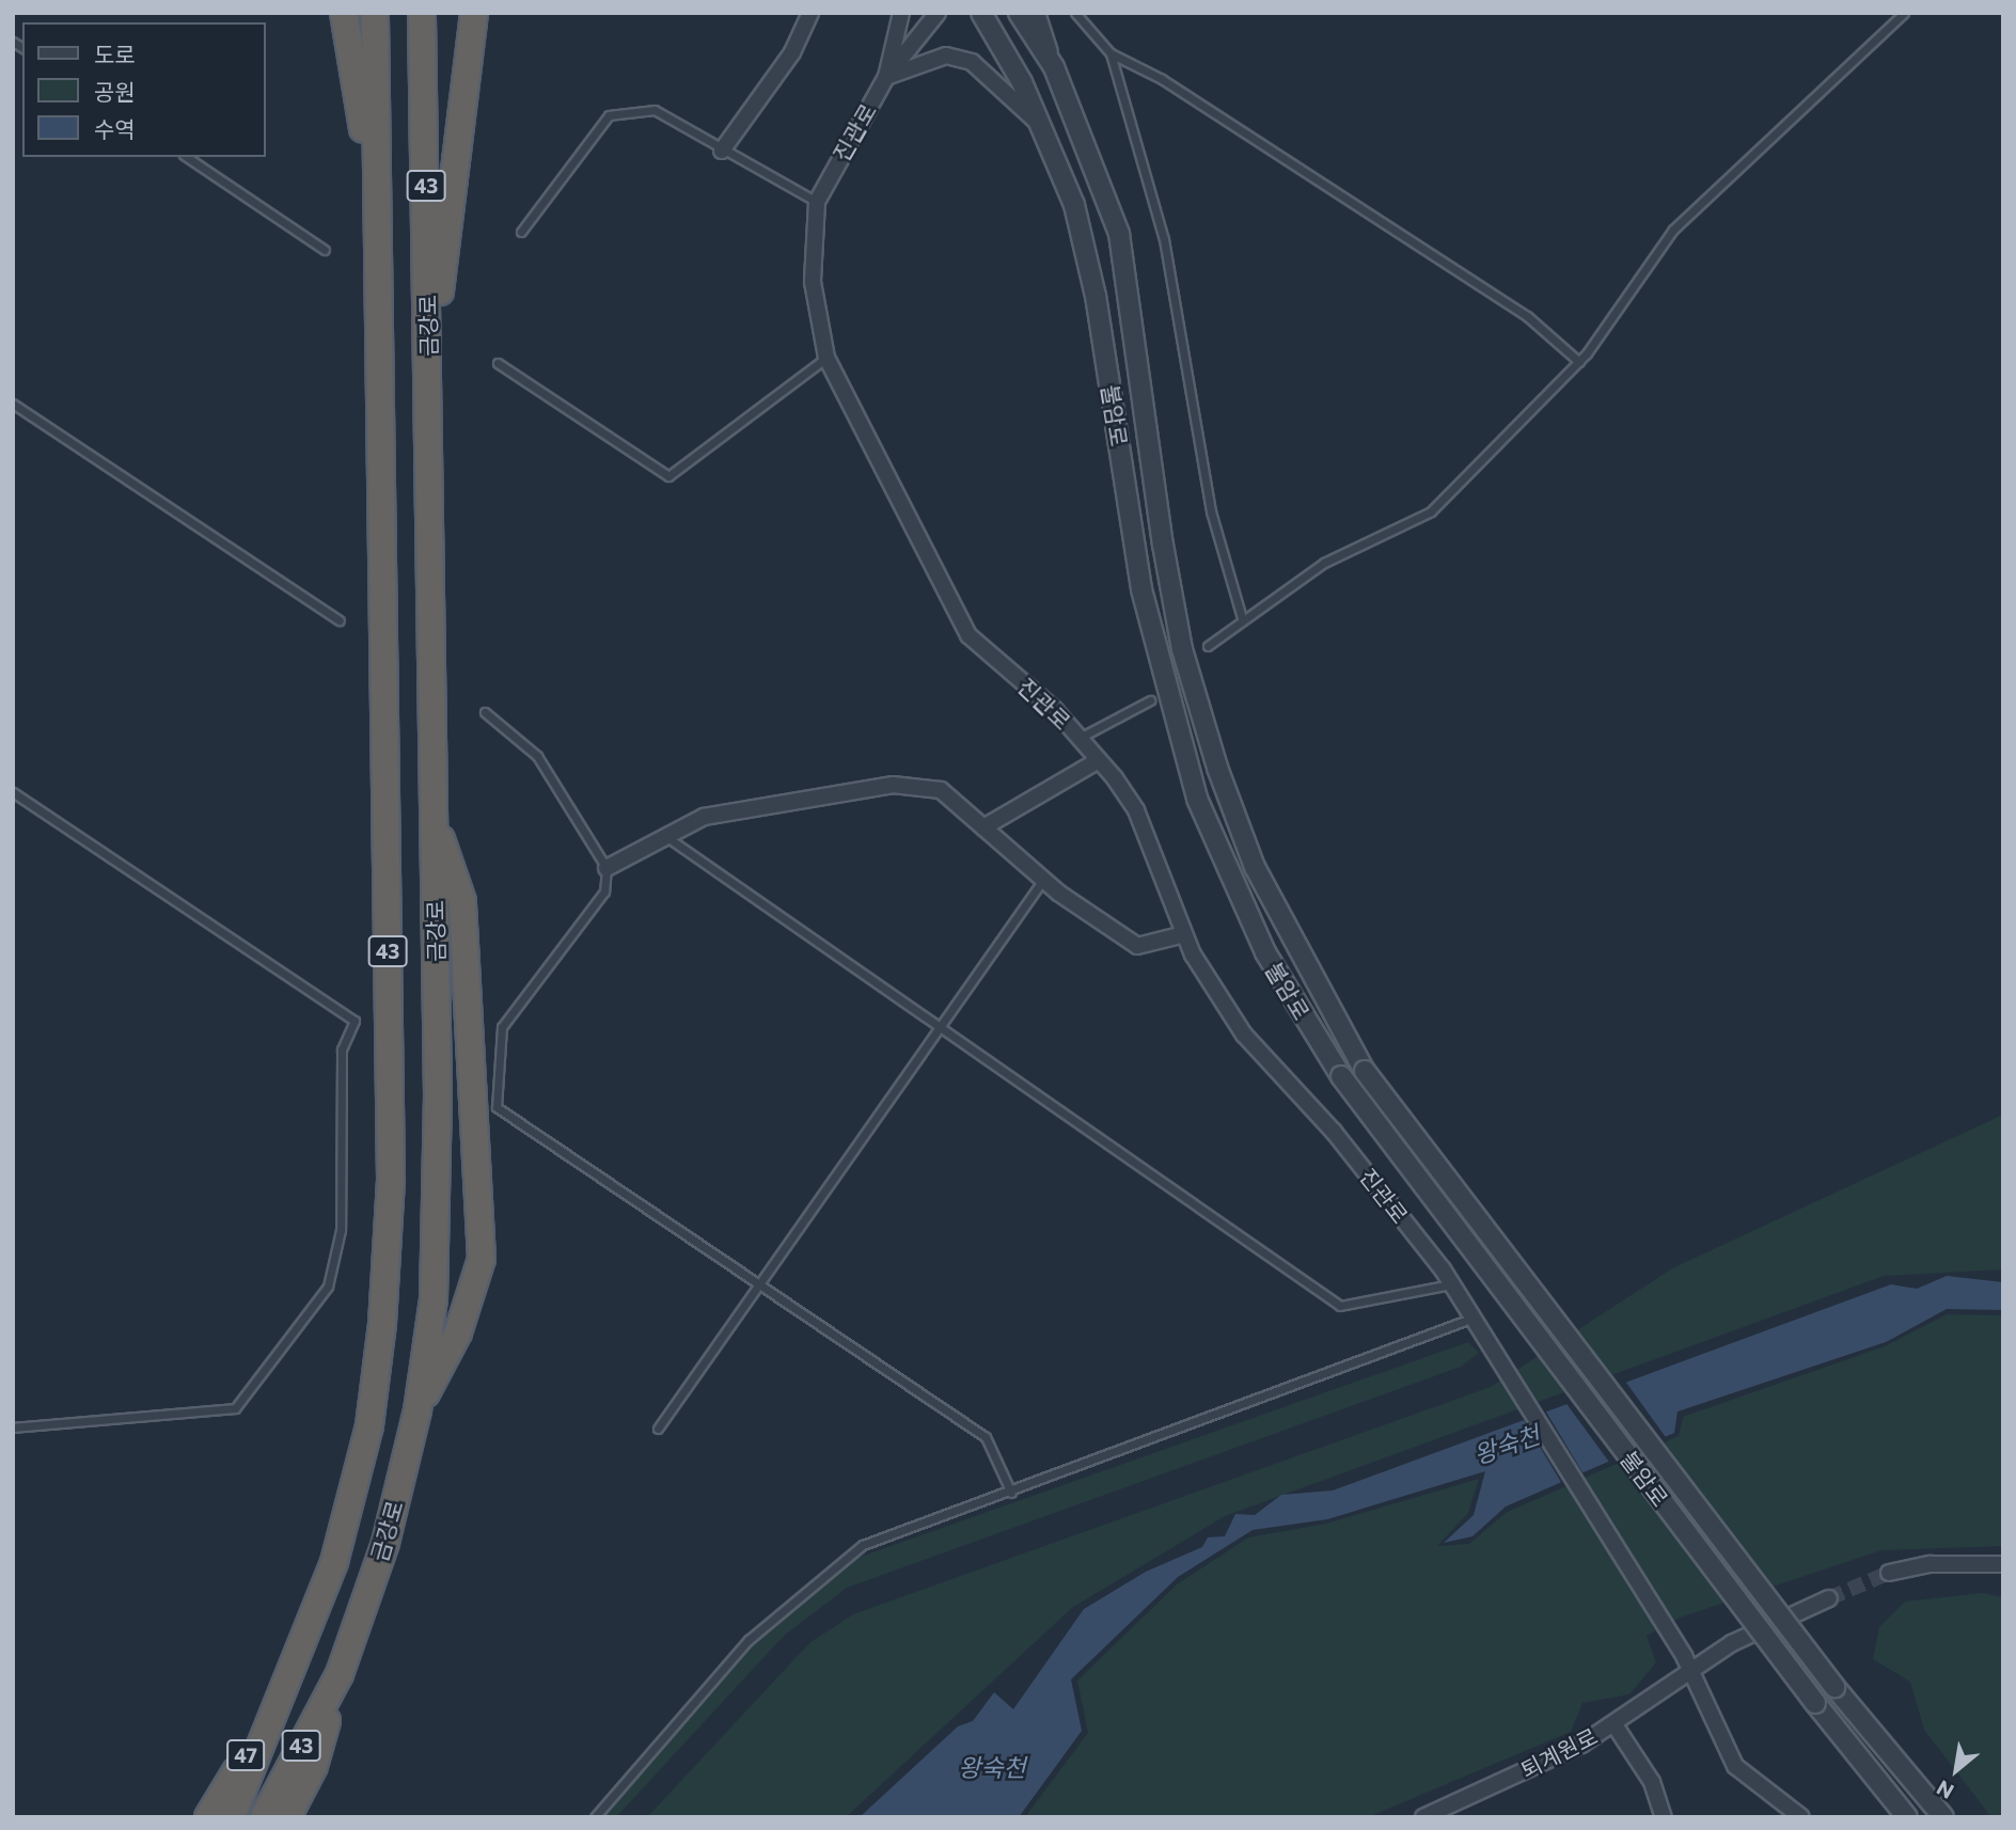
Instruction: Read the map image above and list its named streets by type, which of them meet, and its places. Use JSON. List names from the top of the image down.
{
  "streets": {
    "highway": ["43", "금강로", "47"],
    "street": ["진관로", "불암로", "퇴계원로"]
  },
  "crossings": [
    ["진관로", "퇴계원로"],
    ["금강로", "47"]
  ],
  "water": ["왕숙천"],
  "legend": ["도로", "공원", "수역"],
  "north": "bottom left"
}
